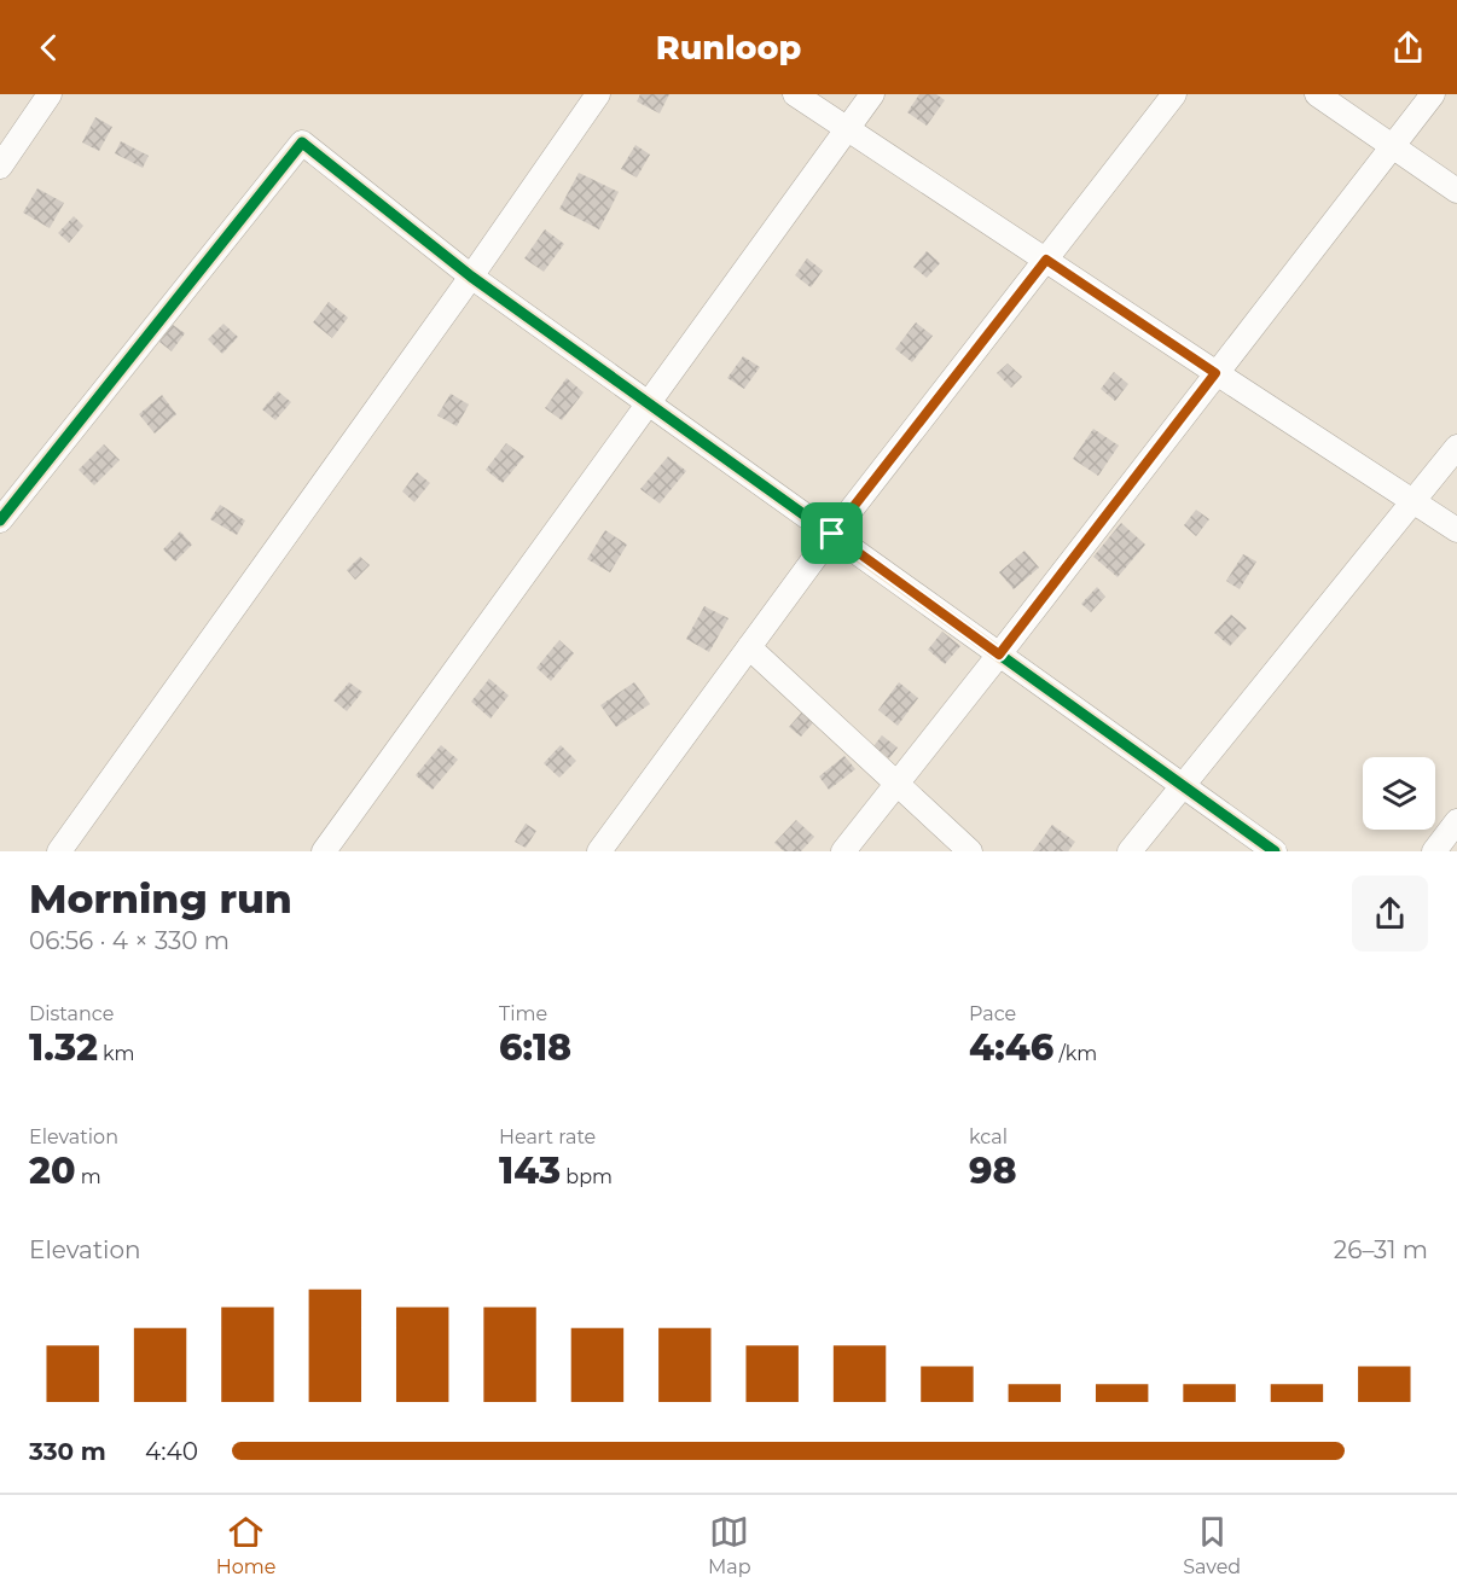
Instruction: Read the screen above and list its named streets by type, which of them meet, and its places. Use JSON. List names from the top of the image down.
{
  "page": {
    "header": "Runloop",
    "heading": ["Morning run", "06:56 · 4 × 330 m"],
    "stats": [
      ["Distance", "1.32 km"],
      ["Time", "6:18"],
      ["Pace", "4:46 /km"],
      ["Elevation", "20 m"],
      ["Heart rate", "143 bpm"],
      ["kcal", "98"]
    ],
    "chart": ["Elevation", "26–31 m"],
    "list": [
      {
        "name": "330 m",
        "note": "4:40"
      }
    ],
    "tabs": ["Home", "Map", "Saved"]
  }
}
